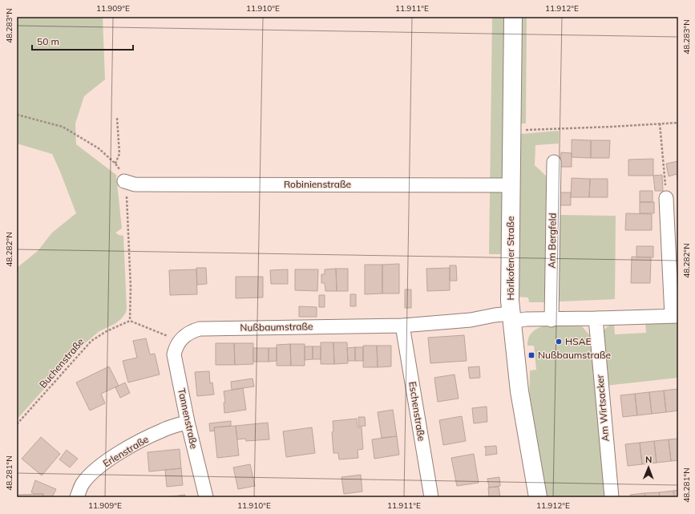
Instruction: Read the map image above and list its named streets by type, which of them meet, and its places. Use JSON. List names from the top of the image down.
{
  "streets": {
    "street": [
      "Robinienstraße",
      "Am Bergfeld",
      "Hörlkofener Straße",
      "Nußbaumstraße",
      "Am Wirtsacker",
      "Eschenstraße",
      "Tannenstraße",
      "Erlenstraße"
    ],
    "path": ["Buchenstraße"]
  },
  "crossings": [
    ["Robinienstraße", "Hörlkofener Straße"],
    ["Hörlkofener Straße", "Nußbaumstraße"],
    ["Nußbaumstraße", "Eschenstraße"],
    ["Nußbaumstraße", "Tannenstraße"],
    ["Tannenstraße", "Erlenstraße"]
  ],
  "places": {
    "other": ["HSAE"],
    "transit": ["Nußbaumstraße"]
  },
  "scale_bar": "50 m",
  "north": "top",
  "coordinates": [
    "11.909°E",
    "11.910°E",
    "11.911°E",
    "11.912°E",
    "48.283°N",
    "48.282°N",
    "48.281°N"
  ]
}
